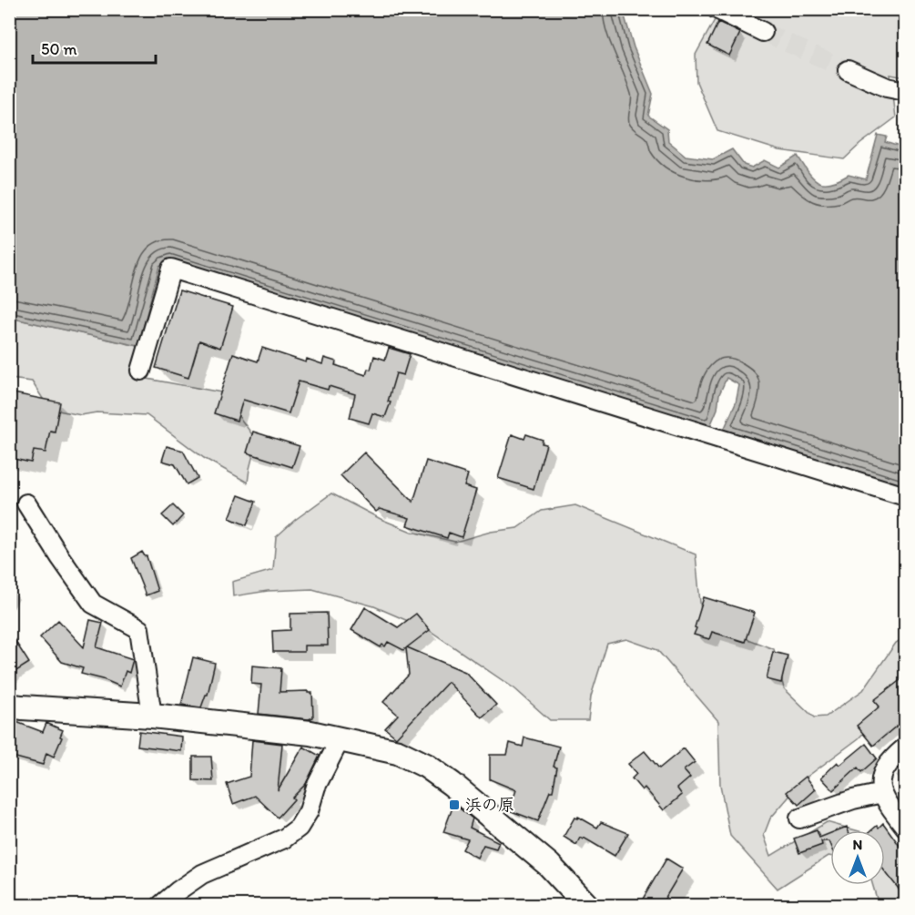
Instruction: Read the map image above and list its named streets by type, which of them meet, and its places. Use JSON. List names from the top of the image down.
{
  "places": {
    "transit": ["浜の原"]
  },
  "scale_bar": "50 m",
  "north": "top"
}
